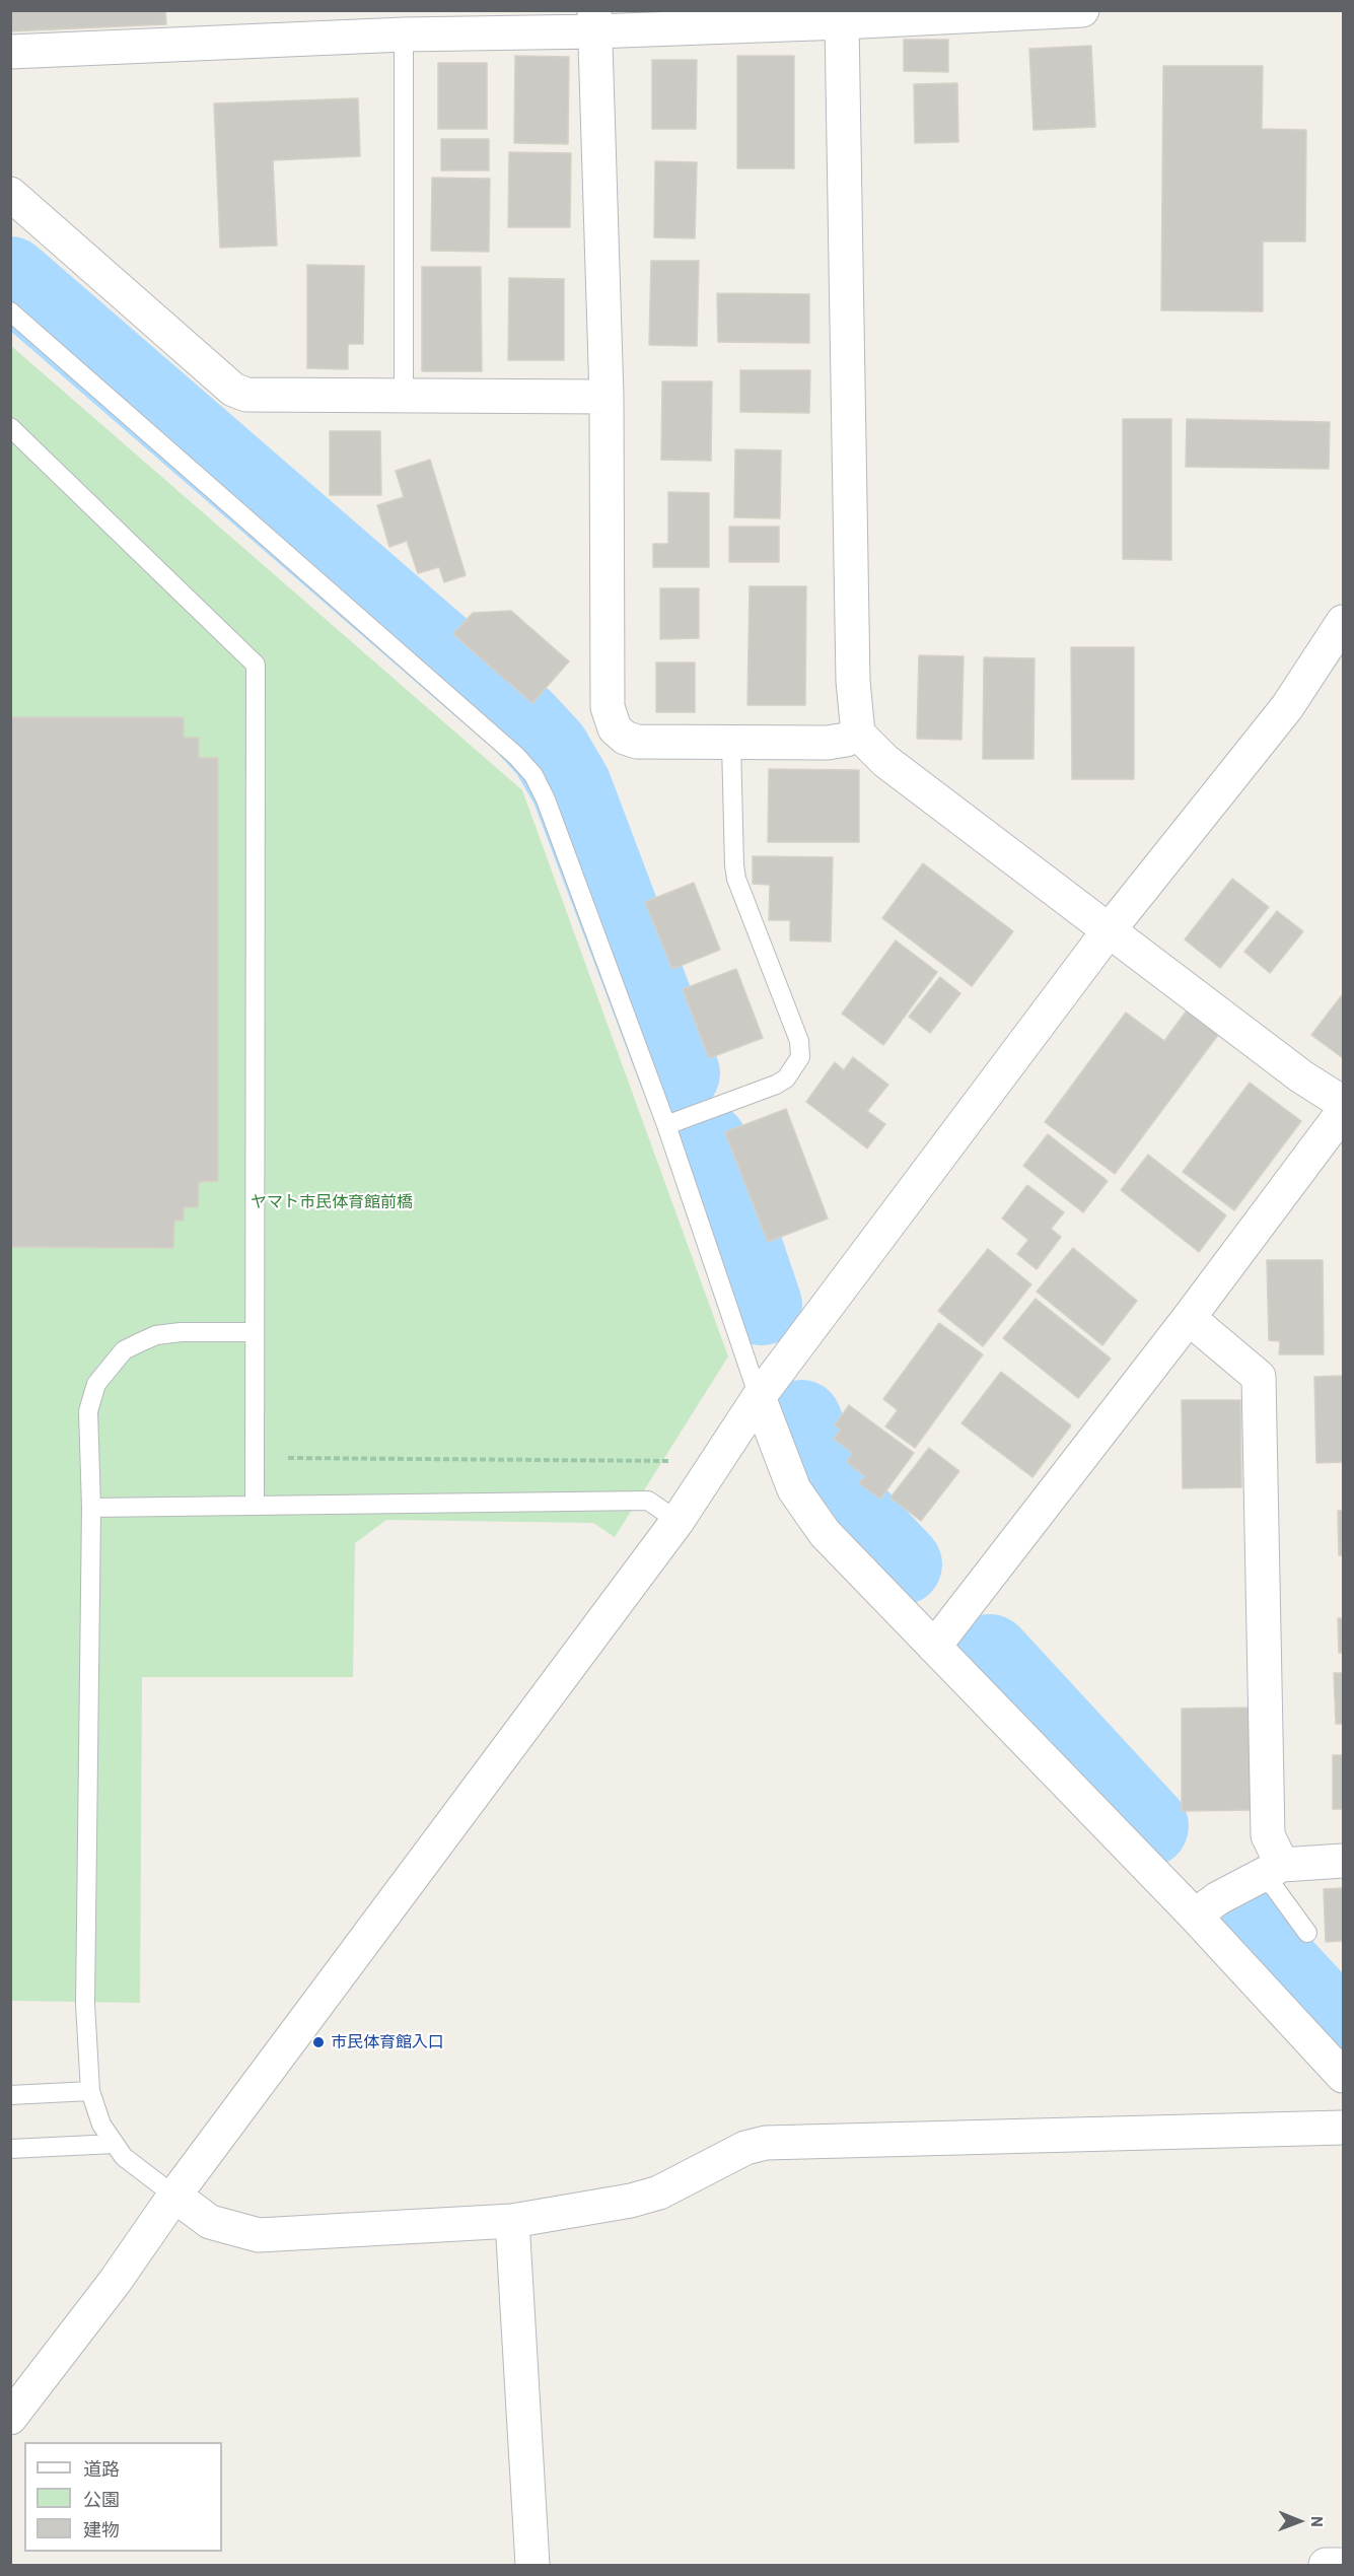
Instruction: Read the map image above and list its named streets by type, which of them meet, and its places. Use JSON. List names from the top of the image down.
{
  "parks": ["ヤマト市民体育館前橋"],
  "places": ["市民体育館入口"],
  "legend": ["道路", "公園", "建物"],
  "north": "right"
}
